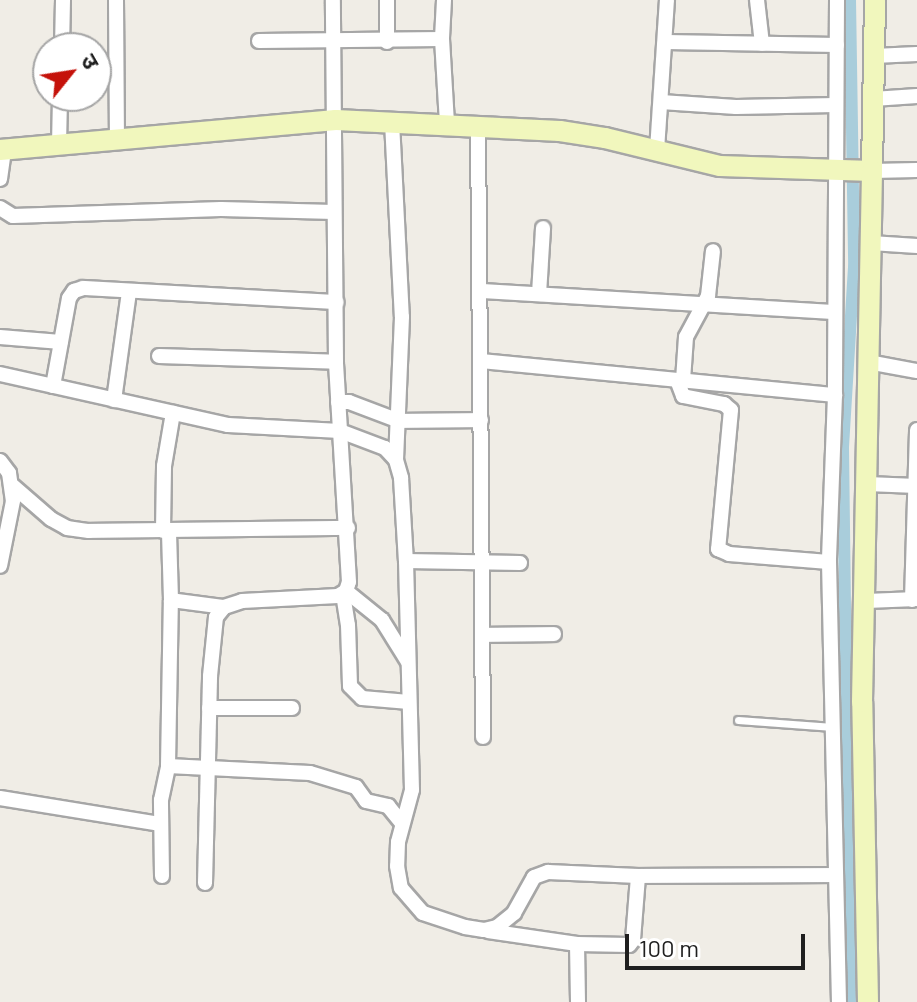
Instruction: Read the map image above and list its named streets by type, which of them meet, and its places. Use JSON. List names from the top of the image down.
{
  "scale_bar": "100 m",
  "north": "top right"
}
